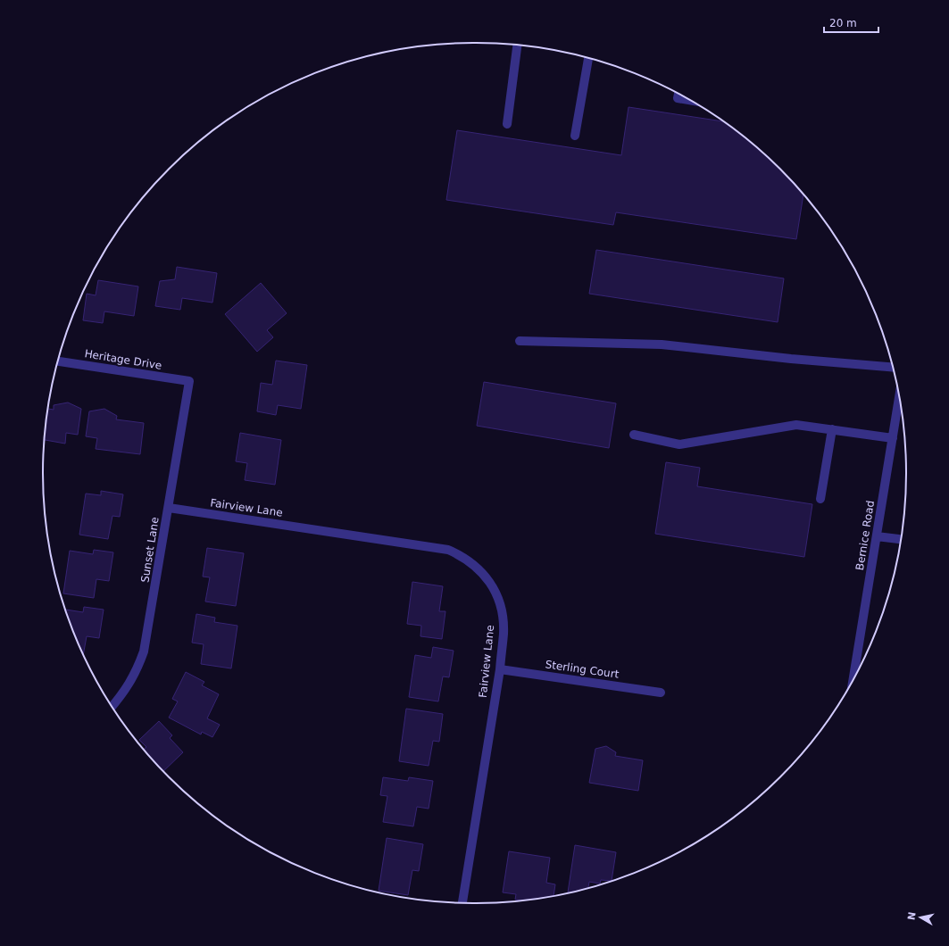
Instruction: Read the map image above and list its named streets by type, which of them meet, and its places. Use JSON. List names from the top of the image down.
{
  "streets": {
    "street": [
      "Heritage Drive",
      "Fairview Lane",
      "Bernice Road",
      "Sunset Lane",
      "Sterling Court"
    ]
  },
  "crossings": [
    ["Heritage Drive", "Sunset Lane"],
    ["Fairview Lane", "Sunset Lane"],
    ["Fairview Lane", "Sterling Court"]
  ],
  "scale_bar": "20 m",
  "north": "left"
}
